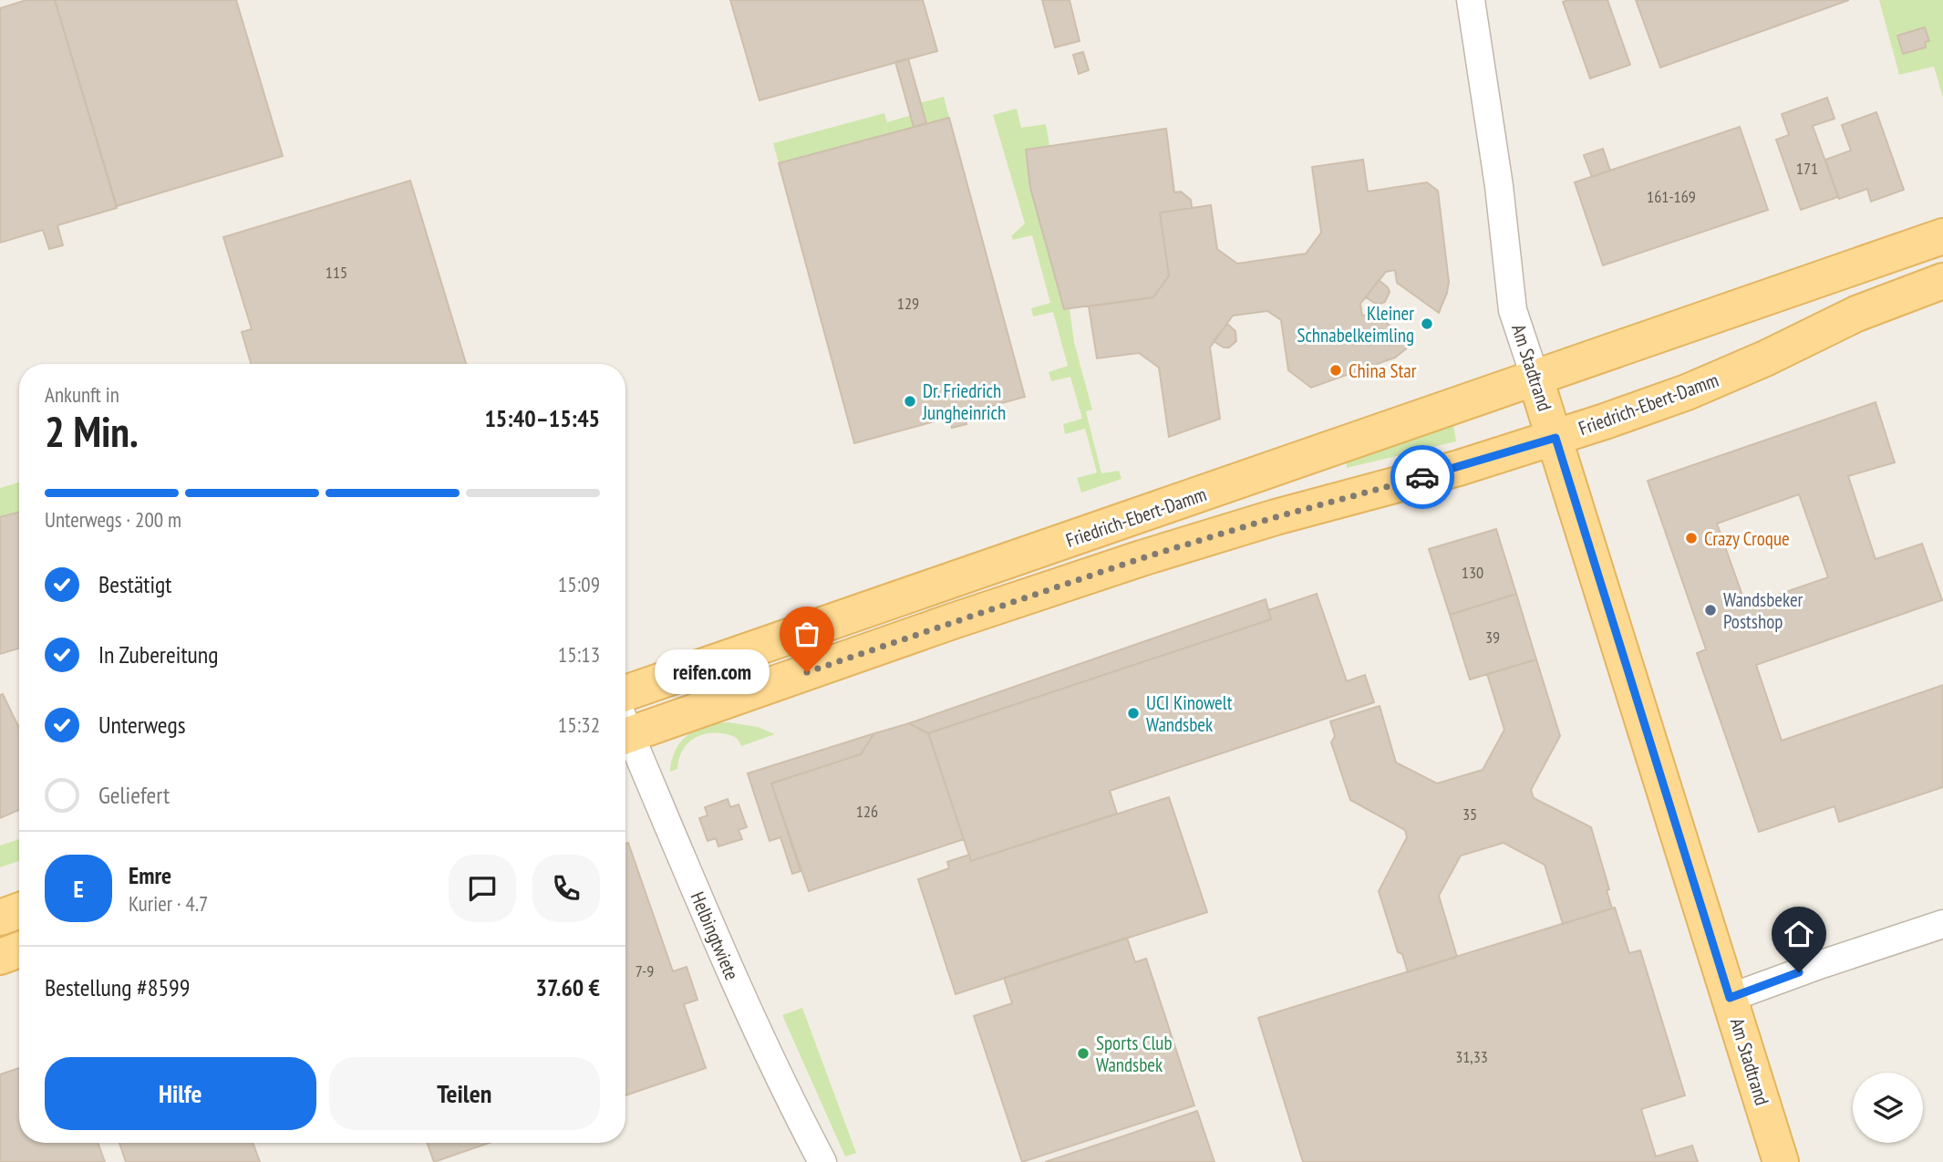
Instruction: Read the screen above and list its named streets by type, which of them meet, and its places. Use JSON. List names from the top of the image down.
{
  "streets": {
    "main road": ["Am Stadtrand", "Friedrich-Ebert-Damm"],
    "street": ["Helbingtwiete"]
  },
  "crossings": [
    ["Am Stadtrand", "Friedrich-Ebert-Damm"]
  ],
  "places": [
    "Kleiner Schnabelkeimling",
    "China Star",
    "Dr. Friedrich Jungheinrich",
    "Crazy Croque",
    "Wandsbeker Postshop",
    "reifen.com",
    "UCI Kinowelt Wandsbek",
    "Sports Club Wandsbek"
  ],
  "house_numbers": [
    "171",
    "161-169",
    "115",
    "129",
    "130",
    "39",
    "126",
    "35",
    "7-9",
    "31,33"
  ],
  "page": {
    "heading": ["2 Min.", "Ankunft in", "15:40–15:45"],
    "panel": [
      "Emre",
      "Kurier · 4.7",
      "Bestellung #8599",
      "37.60 €"
    ],
    "bar": "Unterwegs · 200 m",
    "list": [
      ["Bestätigt", "15:09"],
      ["In Zubereitung", "15:13"],
      ["Unterwegs", "15:32"],
      "Geliefert"
    ],
    "bubble": "reifen.com",
    "round": "E",
    "buttons": ["Hilfe", "Teilen"]
  }
}
